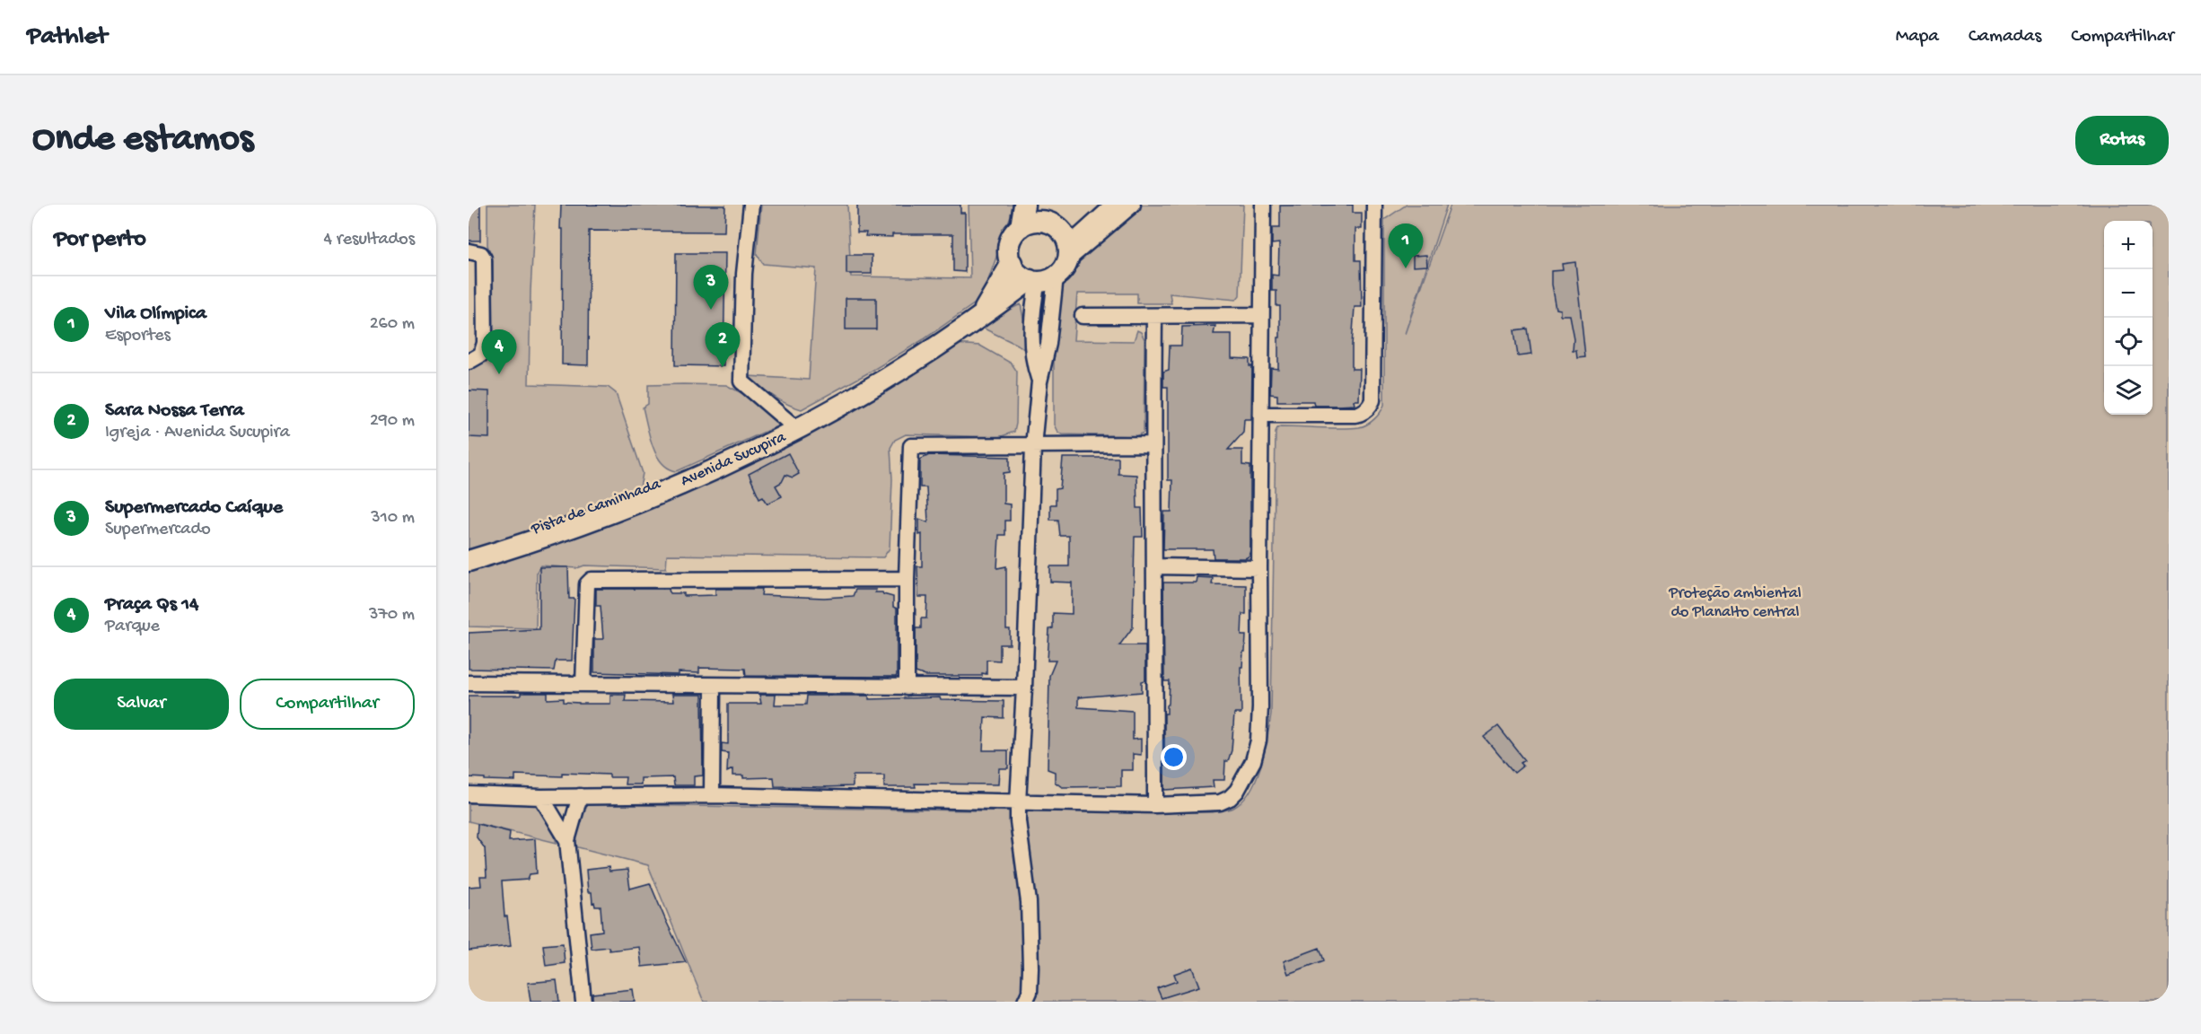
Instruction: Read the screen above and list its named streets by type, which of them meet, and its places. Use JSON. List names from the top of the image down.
{
  "streets": {
    "street": ["Avenida Sucupira", "Pista de Caminhada"]
  },
  "parks": ["Proteção ambiental do Planalto central"],
  "page": {
    "header": "Pathlet",
    "nav": ["Mapa", "Camadas", "Compartilhar"],
    "buttons": [
      "Rotas",
      ["Salvar", "Compartilhar"]
    ],
    "title": "Onde estamos",
    "heading": ["Por perto", "4 resultados"],
    "map_buttons": ["+", "−"],
    "pins": [
      "1",
      "3",
      "2",
      "4"
    ],
    "list": [
      {
        "mark": "1",
        "name": "Vila Olímpica",
        "note": "Esportes",
        "value": "260 m"
      },
      {
        "mark": "2",
        "name": "Sara Nossa Terra",
        "note": "Igreja · Avenida Sucupira",
        "value": "290 m"
      },
      {
        "mark": "3",
        "name": "Supermercado Caíque",
        "note": "Supermercado",
        "value": "310 m"
      },
      {
        "mark": "4",
        "name": "Praça Qs 14",
        "note": "Parque",
        "value": "370 m"
      }
    ]
  }
}
